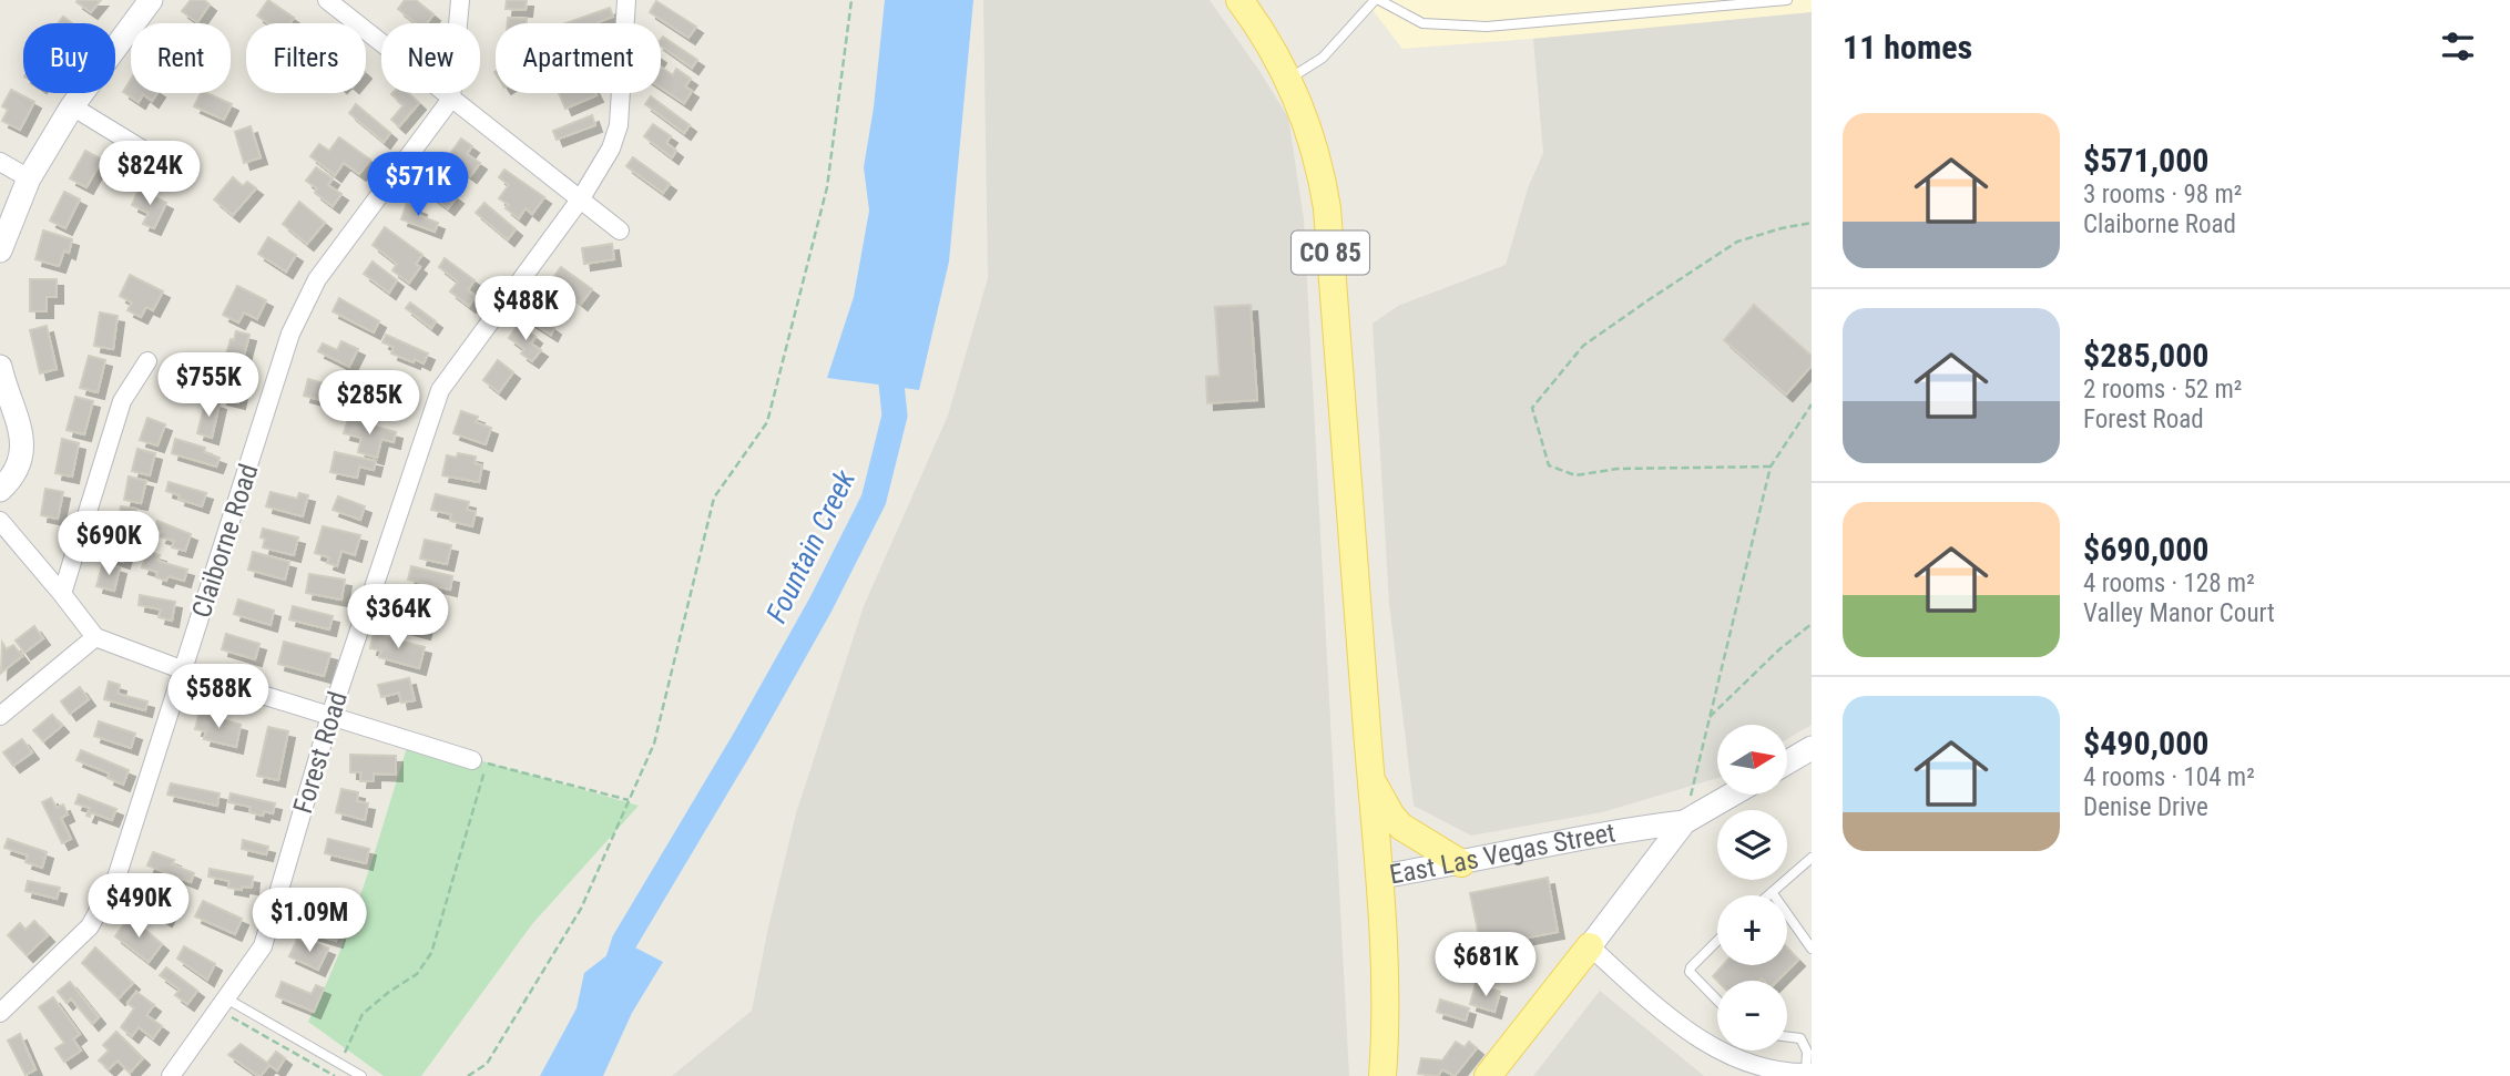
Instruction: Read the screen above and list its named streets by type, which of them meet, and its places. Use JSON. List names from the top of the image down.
{
  "streets": {
    "main road": ["CO 85", "East Las Vegas Street"],
    "street": ["Claiborne Road", "Forest Road"]
  },
  "crossings": [
    ["CO 85", "East Las Vegas Street"]
  ],
  "water": ["Fountain Creek"],
  "north": "right",
  "page": {
    "heading": "11 homes",
    "chip": [
      "Buy",
      "Rent",
      "Filters",
      "New",
      "Apartment"
    ],
    "list": [
      {
        "name": "$571,000",
        "note": "3 rooms · 98 m² · Claiborne Road"
      },
      {
        "name": "$285,000",
        "note": "2 rooms · 52 m² · Forest Road"
      },
      {
        "name": "$690,000",
        "note": "4 rooms · 128 m² · Valley Manor Court"
      },
      {
        "name": "$490,000",
        "note": "4 rooms · 104 m² · Denise Drive"
      }
    ],
    "price": [
      "$824K",
      "$571K",
      "$488K",
      "$755K",
      "$285K",
      "$690K",
      "$364K",
      "$588K",
      "$490K",
      "$1.09M",
      "$681K"
    ],
    "map_buttons": ["+", "−"]
  }
}
